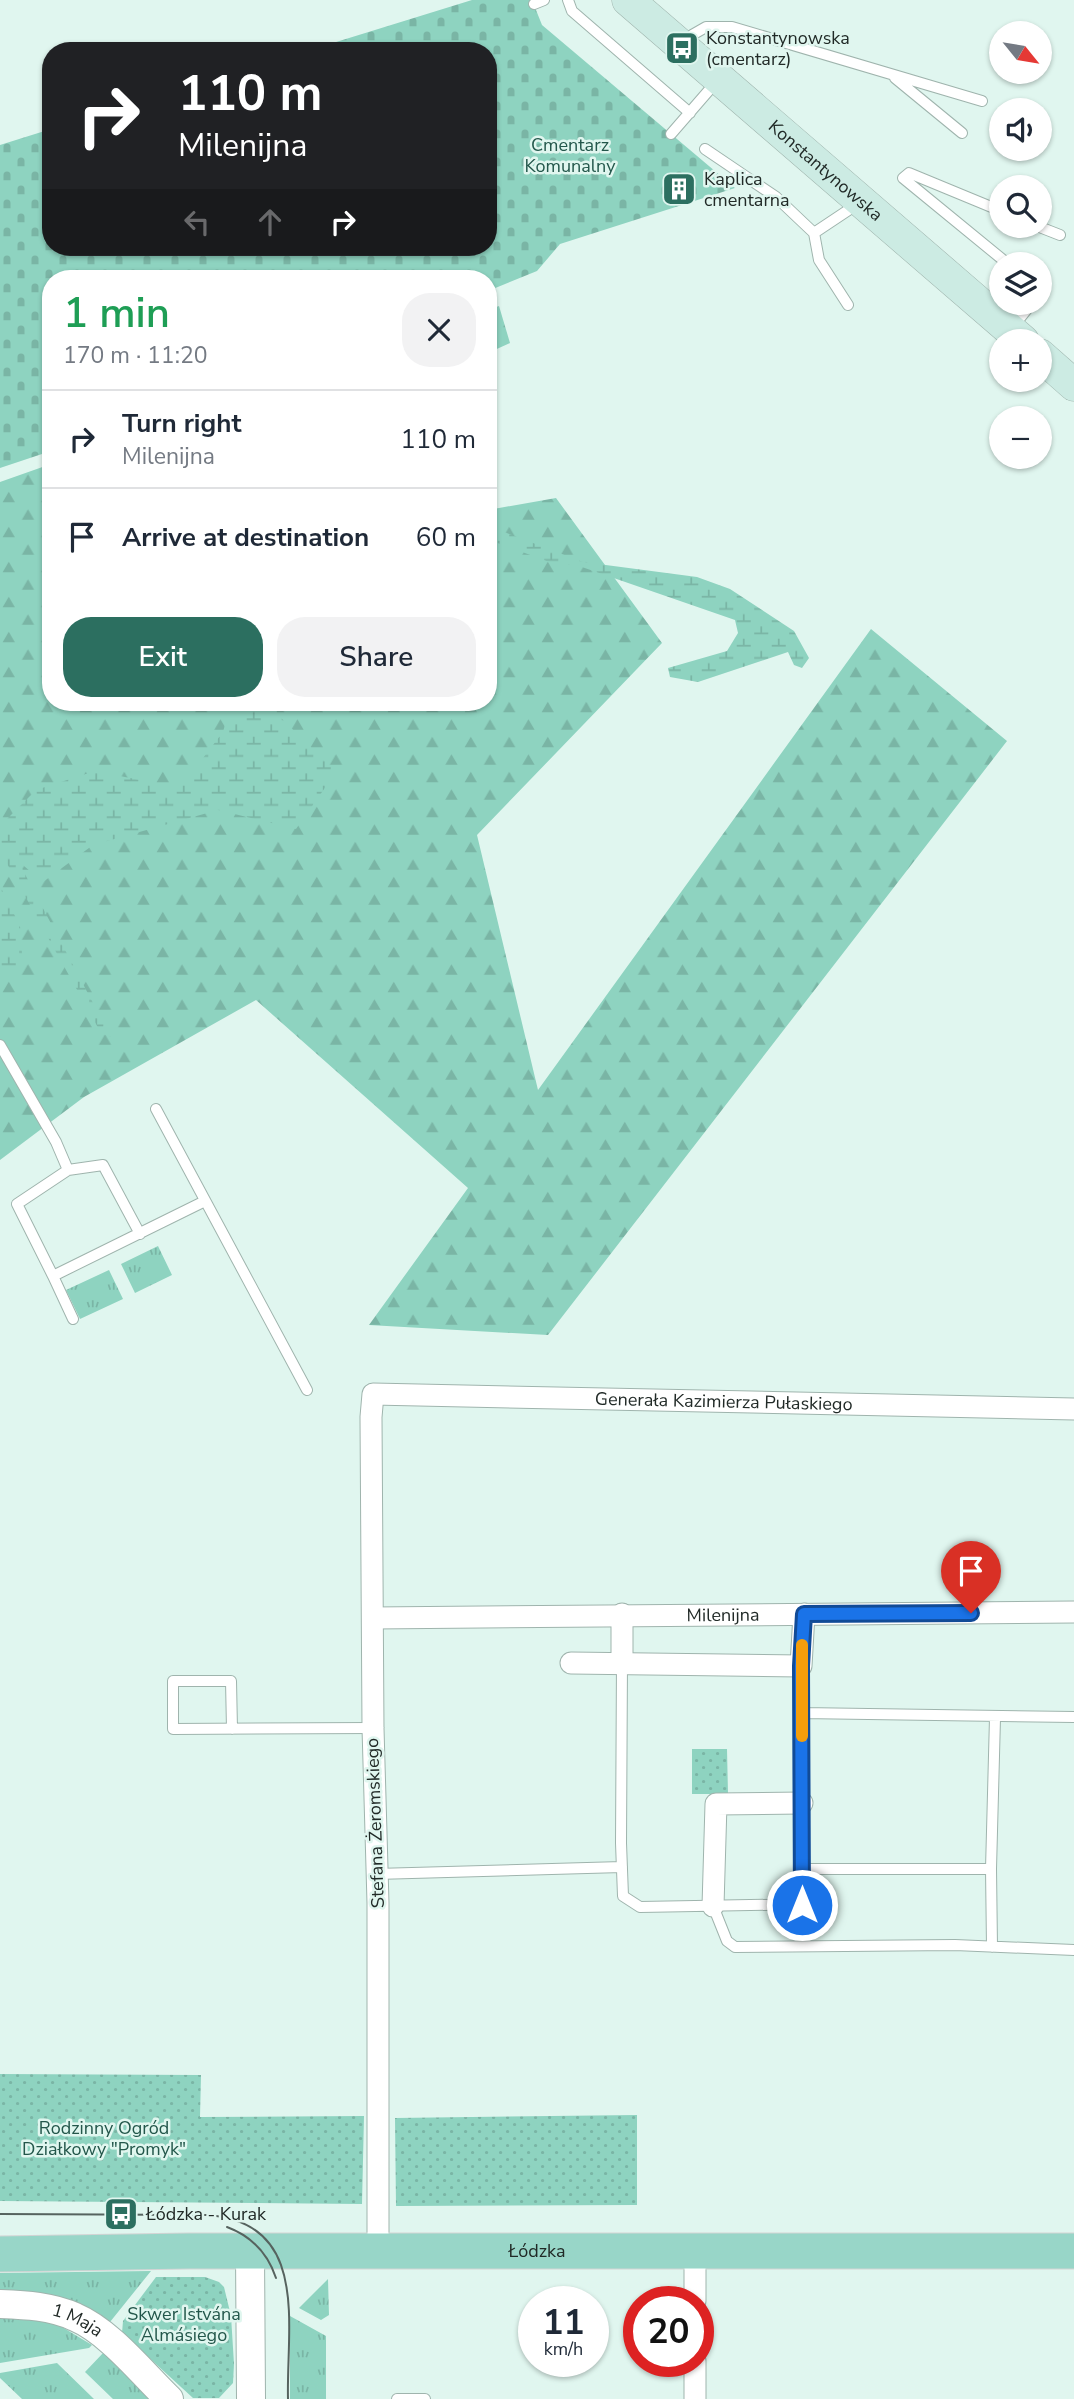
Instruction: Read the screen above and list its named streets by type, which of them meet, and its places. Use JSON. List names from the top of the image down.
{
  "streets": {
    "main road": ["Konstantynowska", "Łódzka"],
    "street": [
      "Generała Kazimierza Pułaskiego",
      "Milenijna",
      "Stefana Żeromskiego",
      "1 Maja"
    ]
  },
  "crossings": [
    ["Generała Kazimierza Pułaskiego", "Stefana Żeromskiego"],
    ["Milenijna", "Stefana Żeromskiego"],
    ["Stefana Żeromskiego", "Łódzka"]
  ],
  "parks": ["Cmentarz Komunalny", "Rodzinny Ogród Działkowy \"Promyk\"", "Skwer Istvána Almásiego"],
  "places": {
    "bus stop": ["Konstantynowska (cmentarz)", "Łódzka - Kurak"],
    "building": ["Kaplica cmentarna"]
  },
  "north": "bottom right",
  "page": {
    "map_buttons": ["+", "−"],
    "turn": ["110 m", "Milenijna"],
    "heading": ["1 min", "170 m · 11:20"],
    "list": [
      {
        "name": "Turn right",
        "note": "Milenijna",
        "value": "110 m"
      },
      {
        "name": "Arrive at destination",
        "value": "60 m"
      }
    ],
    "buttons": ["Exit", "Share"],
    "speed": "11 km/h",
    "limit": "20"
  }
}
